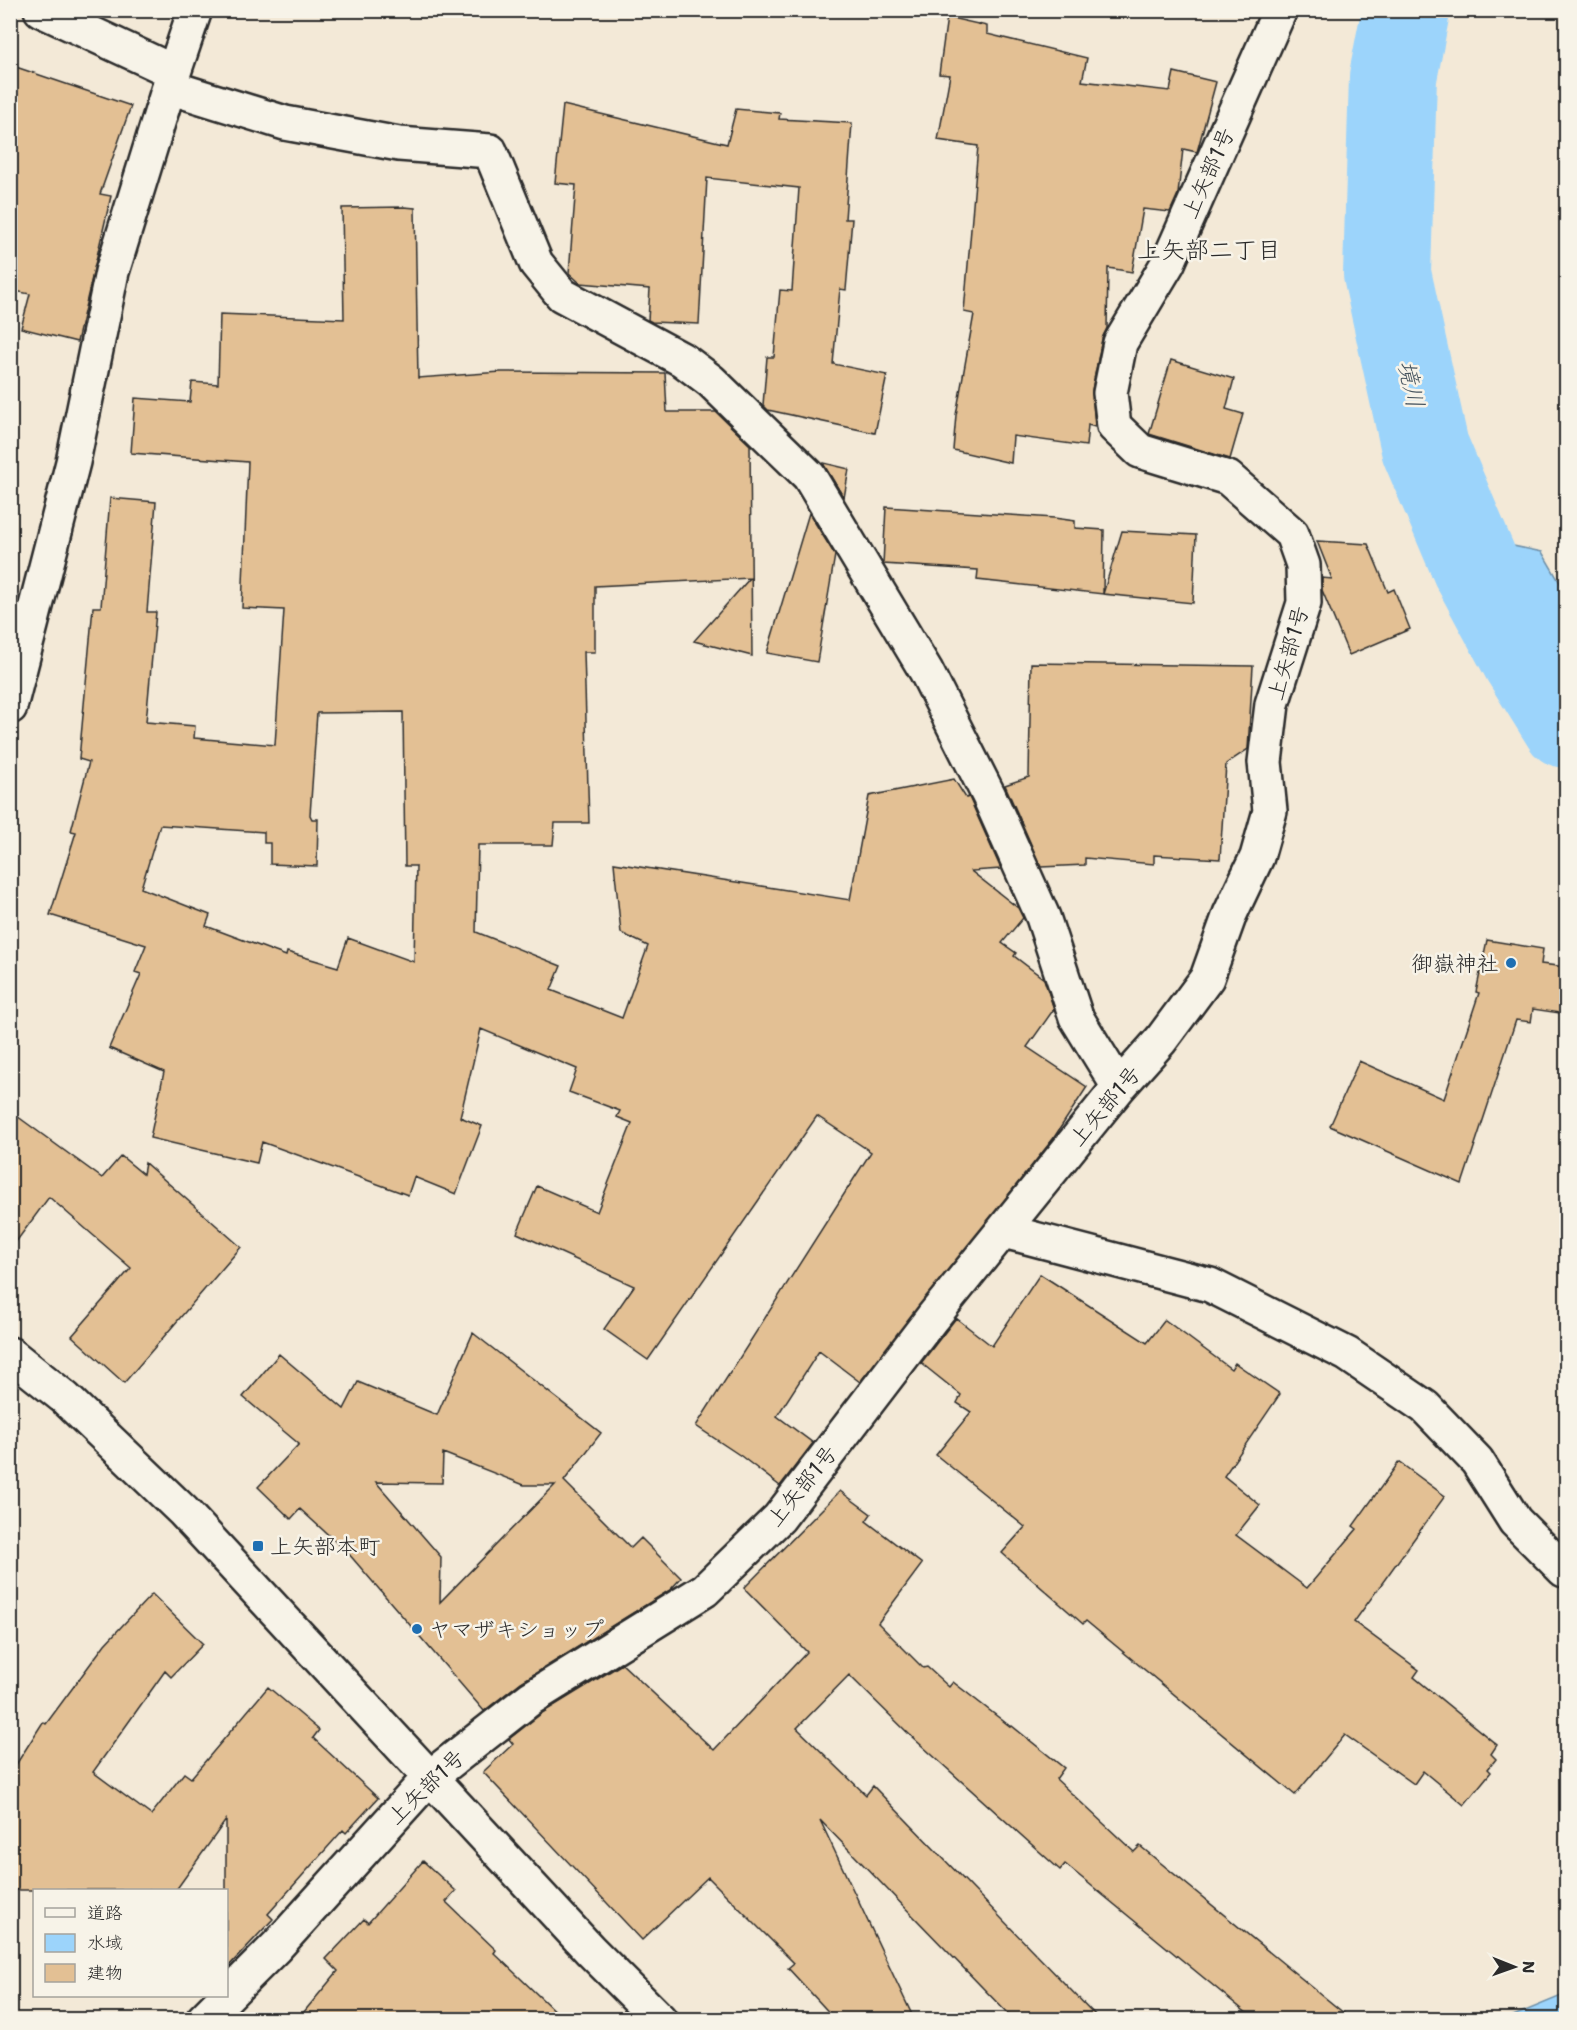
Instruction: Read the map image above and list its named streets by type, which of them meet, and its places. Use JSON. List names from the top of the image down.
{
  "streets": {
    "street": ["上矢部1号"]
  },
  "districts": ["上矢部二丁目"],
  "water": ["境川"],
  "places": {
    "other": ["御嶽神社", "ヤマザキショップ"],
    "transit": ["上矢部本町"]
  },
  "legend": ["道路", "水域", "建物"],
  "north": "right"
}
